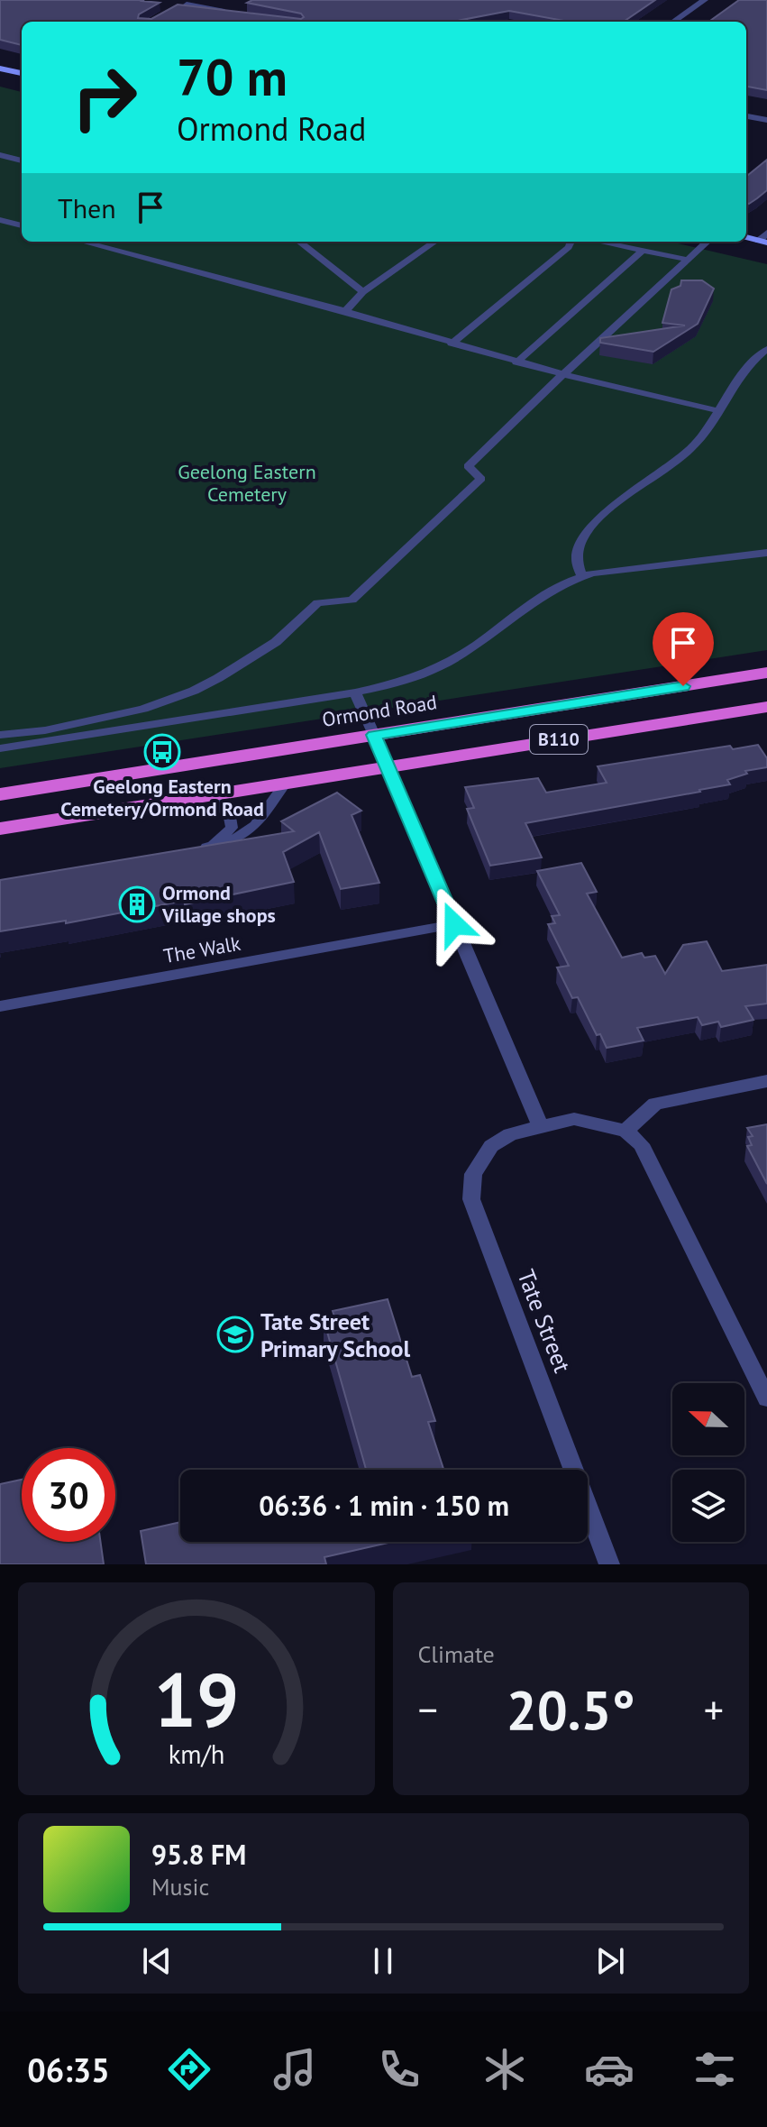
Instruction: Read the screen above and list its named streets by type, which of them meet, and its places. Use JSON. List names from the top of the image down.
{
  "streets": {
    "highway": ["Ormond Road", "B110"],
    "street": ["Tate Street"],
    "lane": ["The Walk"]
  },
  "parks": ["Geelong Eastern Cemetery"],
  "places": {
    "bus stop": ["Geelong Eastern Cemetery/Ormond Road"],
    "building": ["Ormond Village shops"],
    "school or university": ["Tate Street Primary School"]
  },
  "north": "left",
  "page": {
    "turn": ["70 m", "Ormond Road"],
    "then": "Then",
    "limit": "30",
    "trip": "06:36 · 1 min · 150 m",
    "tile": "Climate",
    "heat": ["−", "20.5°", "+"],
    "song": ["95.8 FM", "Music"],
    "tabs": "06:35",
    "gauge": ["19", "km/h"]
  }
}
